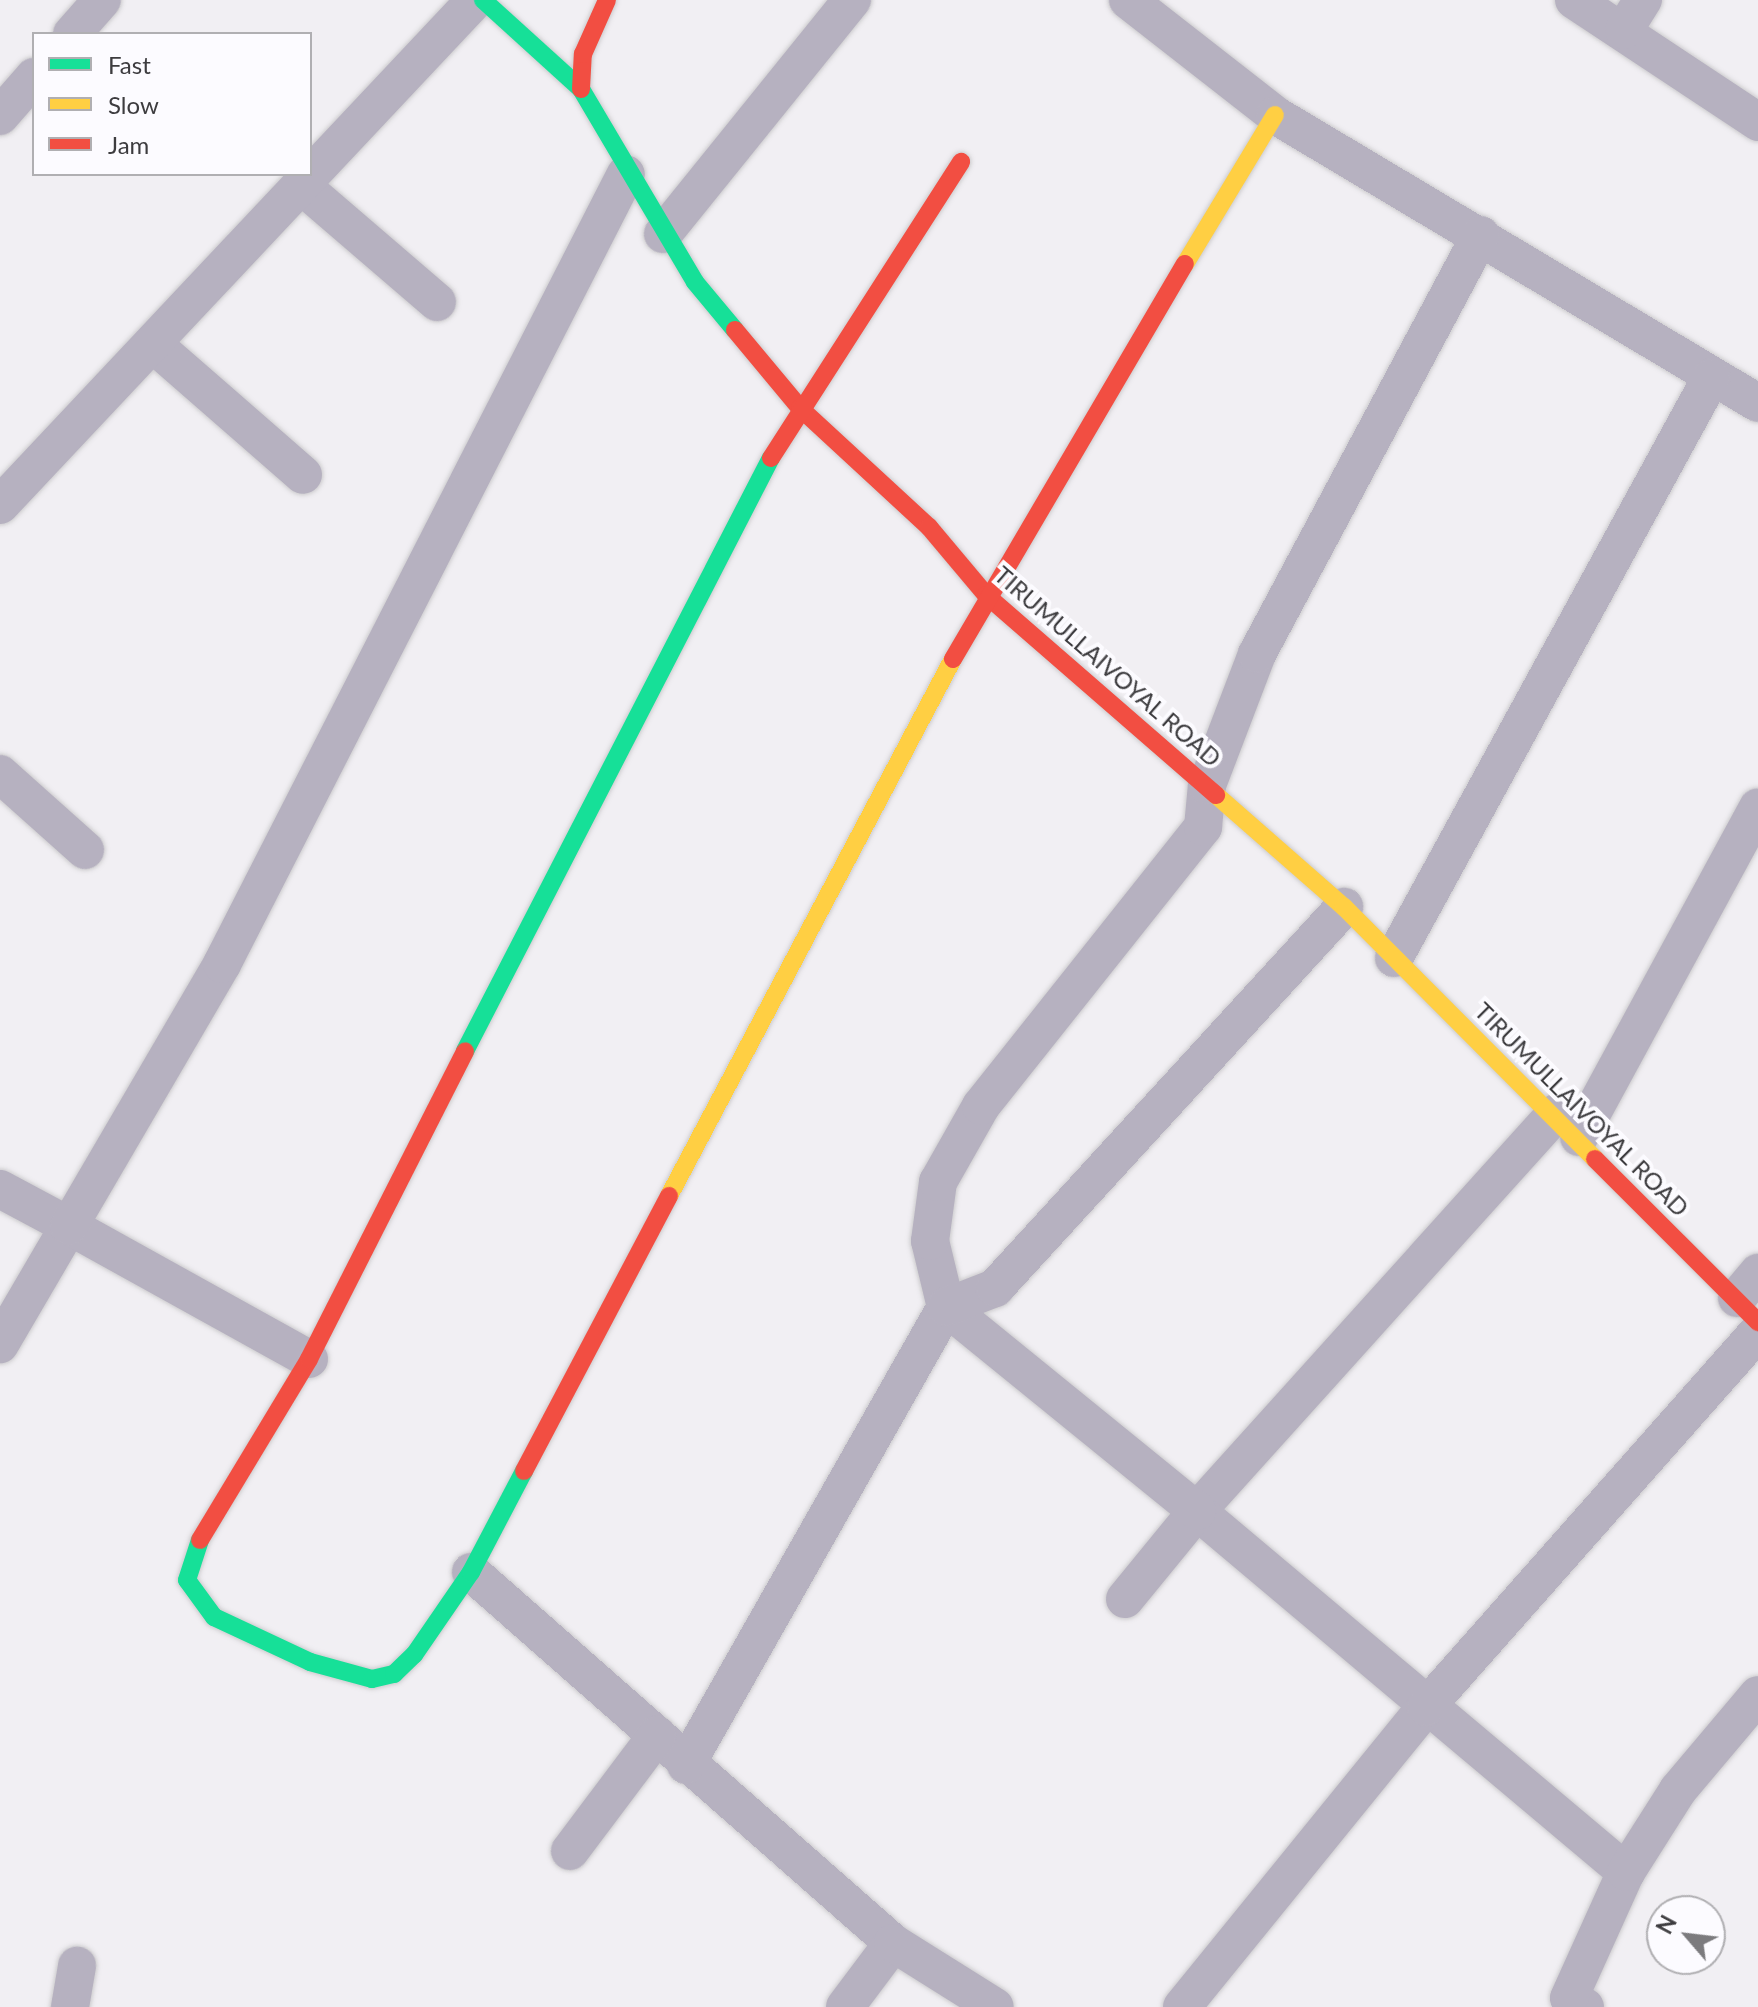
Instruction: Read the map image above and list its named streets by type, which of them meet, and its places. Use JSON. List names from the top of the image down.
{
  "streets": {
    "street": ["TIRUMULLAIVOYAL ROAD"]
  },
  "legend": ["Fast", "Slow", "Jam"],
  "north": "top left"
}
